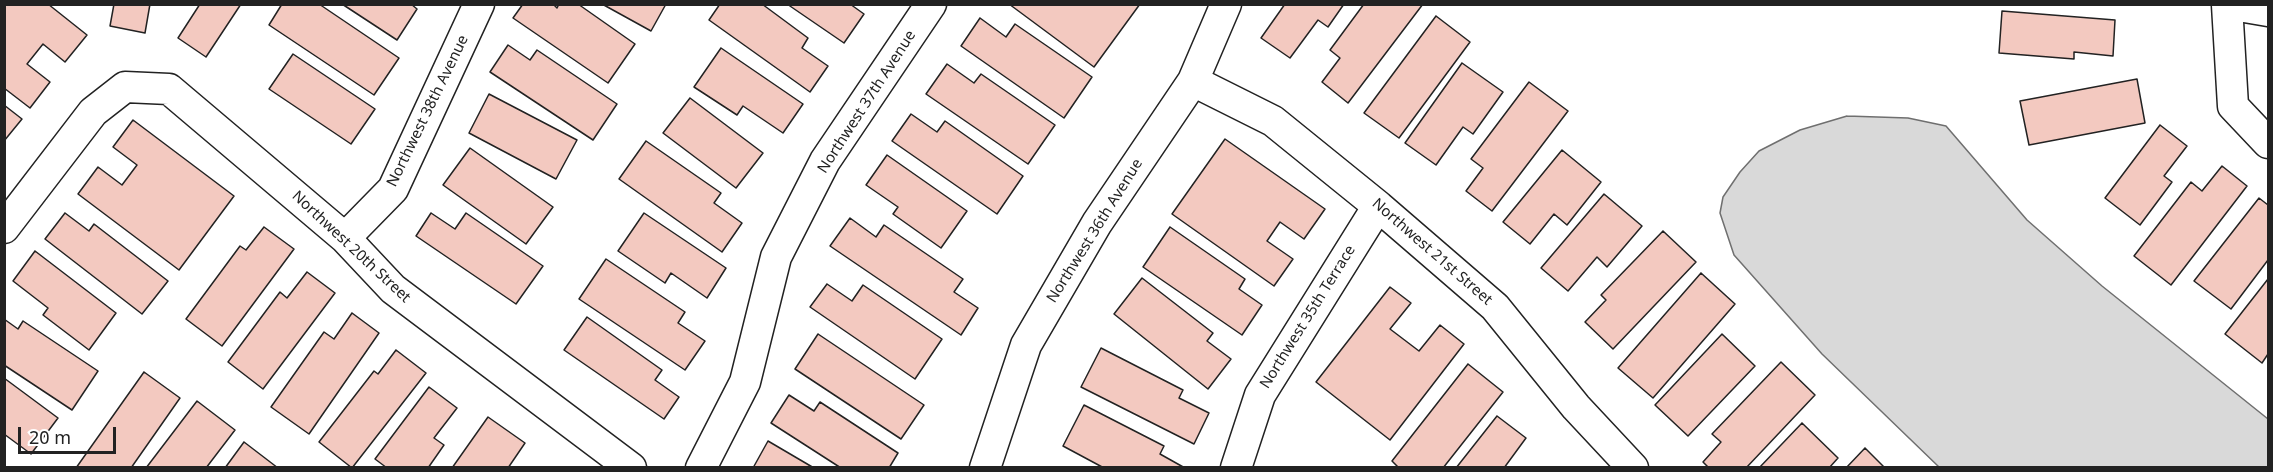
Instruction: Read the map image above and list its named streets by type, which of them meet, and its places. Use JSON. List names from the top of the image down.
{
  "streets": {
    "street": [
      "Northwest 37th Avenue",
      "Northwest 38th Avenue",
      "Northwest 36th Avenue",
      "Northwest 20th Street",
      "Northwest 21st Street",
      "Northwest 35th Terrace"
    ]
  },
  "crossings": [
    ["Northwest 38th Avenue", "Northwest 20th Street"],
    ["Northwest 36th Avenue", "Northwest 21st Street"],
    ["Northwest 21st Street", "Northwest 35th Terrace"]
  ],
  "scale_bar": "20 m"
}
